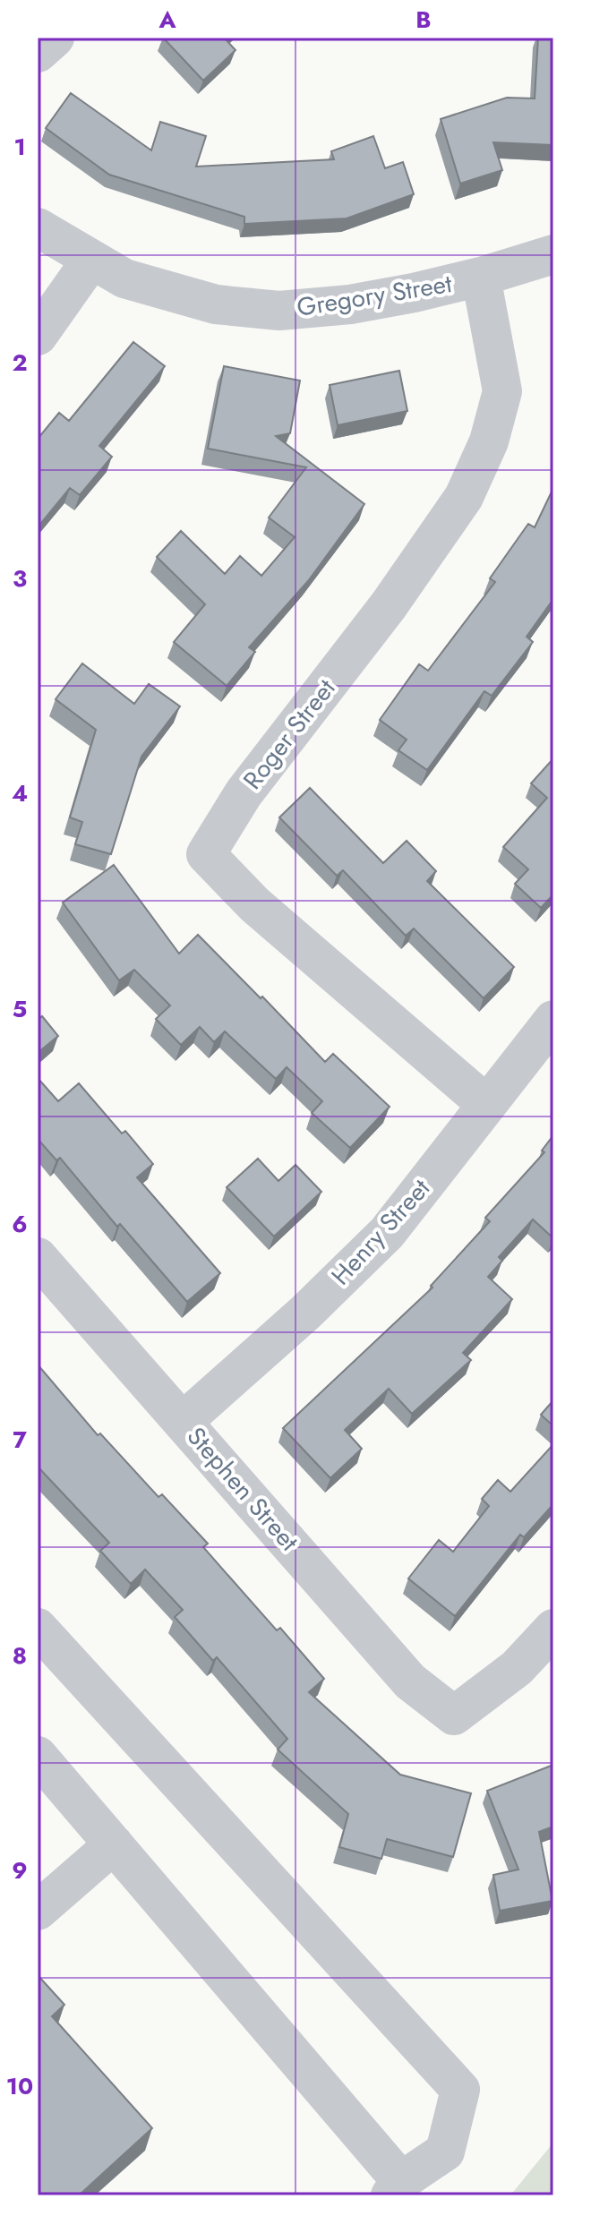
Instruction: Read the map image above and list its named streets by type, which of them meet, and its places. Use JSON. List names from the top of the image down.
{
  "streets": {
    "street": [
      "Gregory Street",
      "Roger Street",
      "Henry Street",
      "Stephen Street"
    ]
  },
  "crossings": [
    ["Gregory Street", "Roger Street"],
    ["Roger Street", "Henry Street"],
    ["Henry Street", "Stephen Street"]
  ],
  "grid": {
    "columns": ["A", "B"],
    "rows": [
      "1",
      "2",
      "3",
      "4",
      "5",
      "6",
      "7",
      "8",
      "9",
      "10"
    ]
  }
}
